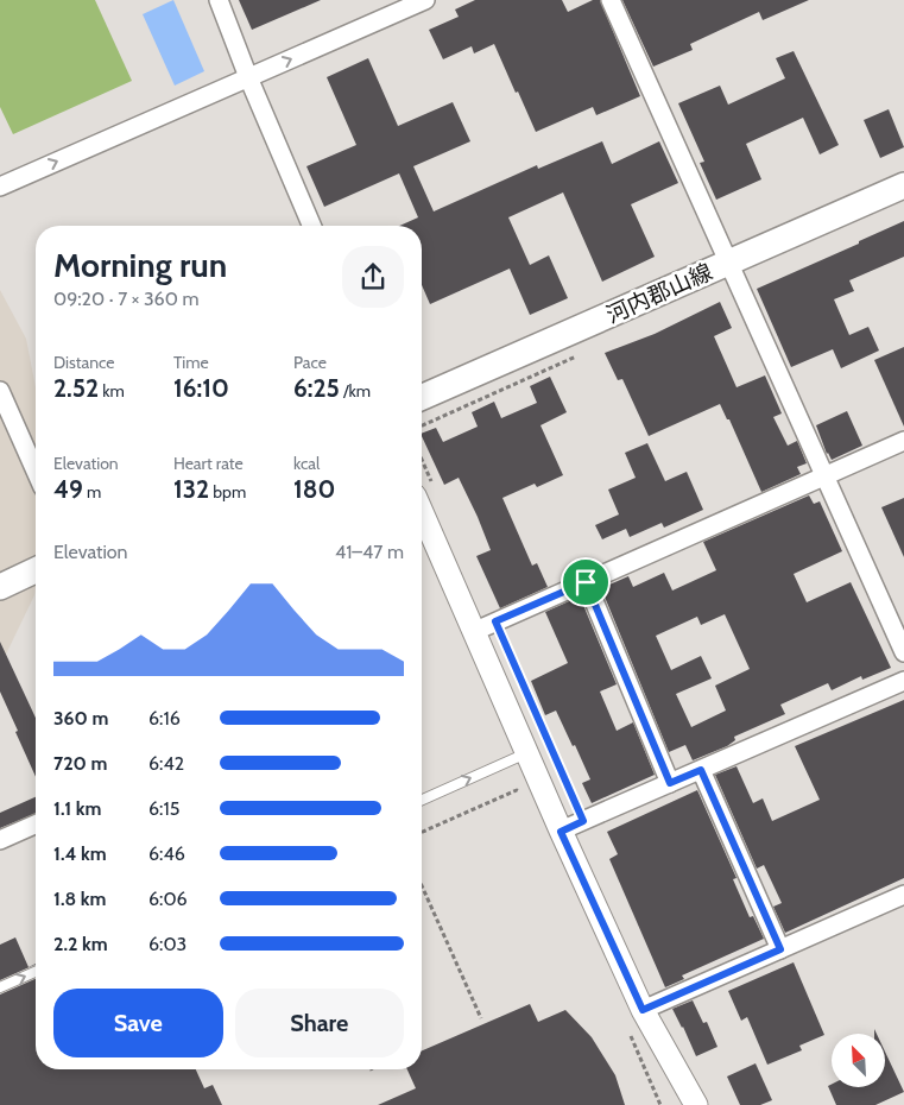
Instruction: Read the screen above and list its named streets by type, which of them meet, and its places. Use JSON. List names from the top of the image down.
{
  "streets": {
    "main road": ["河内郡山線"]
  },
  "north": "top left",
  "page": {
    "heading": ["Morning run", "09:20 · 7 × 360 m"],
    "stats": [
      ["Distance", "2.52 km"],
      ["Time", "16:10"],
      ["Pace", "6:25 /km"],
      ["Elevation", "49 m"],
      ["Heart rate", "132 bpm"],
      ["kcal", "180"]
    ],
    "chart": ["Elevation", "41–47 m"],
    "list": [
      {
        "name": "360 m",
        "note": "6:16"
      },
      {
        "name": "720 m",
        "note": "6:42"
      },
      {
        "name": "1.1 km",
        "note": "6:15"
      },
      {
        "name": "1.4 km",
        "note": "6:46"
      },
      {
        "name": "1.8 km",
        "note": "6:06"
      },
      {
        "name": "2.2 km",
        "note": "6:03"
      }
    ],
    "buttons": ["Save", "Share"]
  }
}
